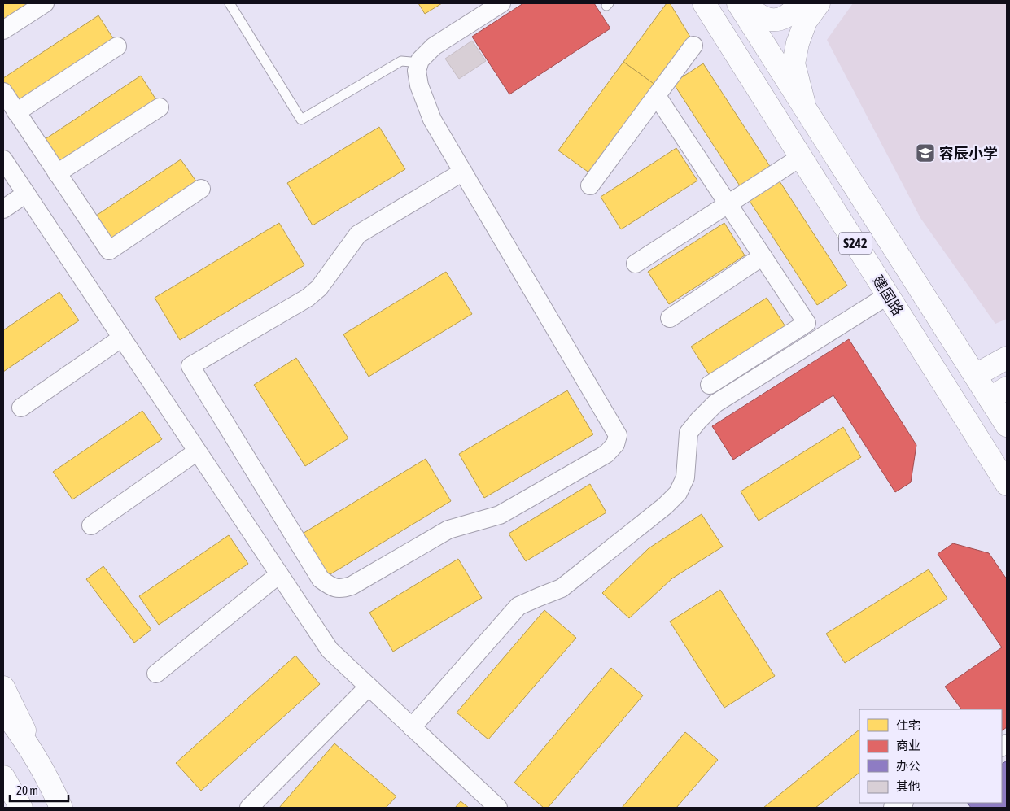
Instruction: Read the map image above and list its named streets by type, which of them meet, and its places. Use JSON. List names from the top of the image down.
{
  "streets": {
    "main road": ["S242", "建国路"]
  },
  "places": {
    "school or university": ["容辰小学"]
  },
  "legend": [
    "住宅",
    "商业",
    "办公",
    "其他"
  ],
  "scale_bar": "20 m"
}
